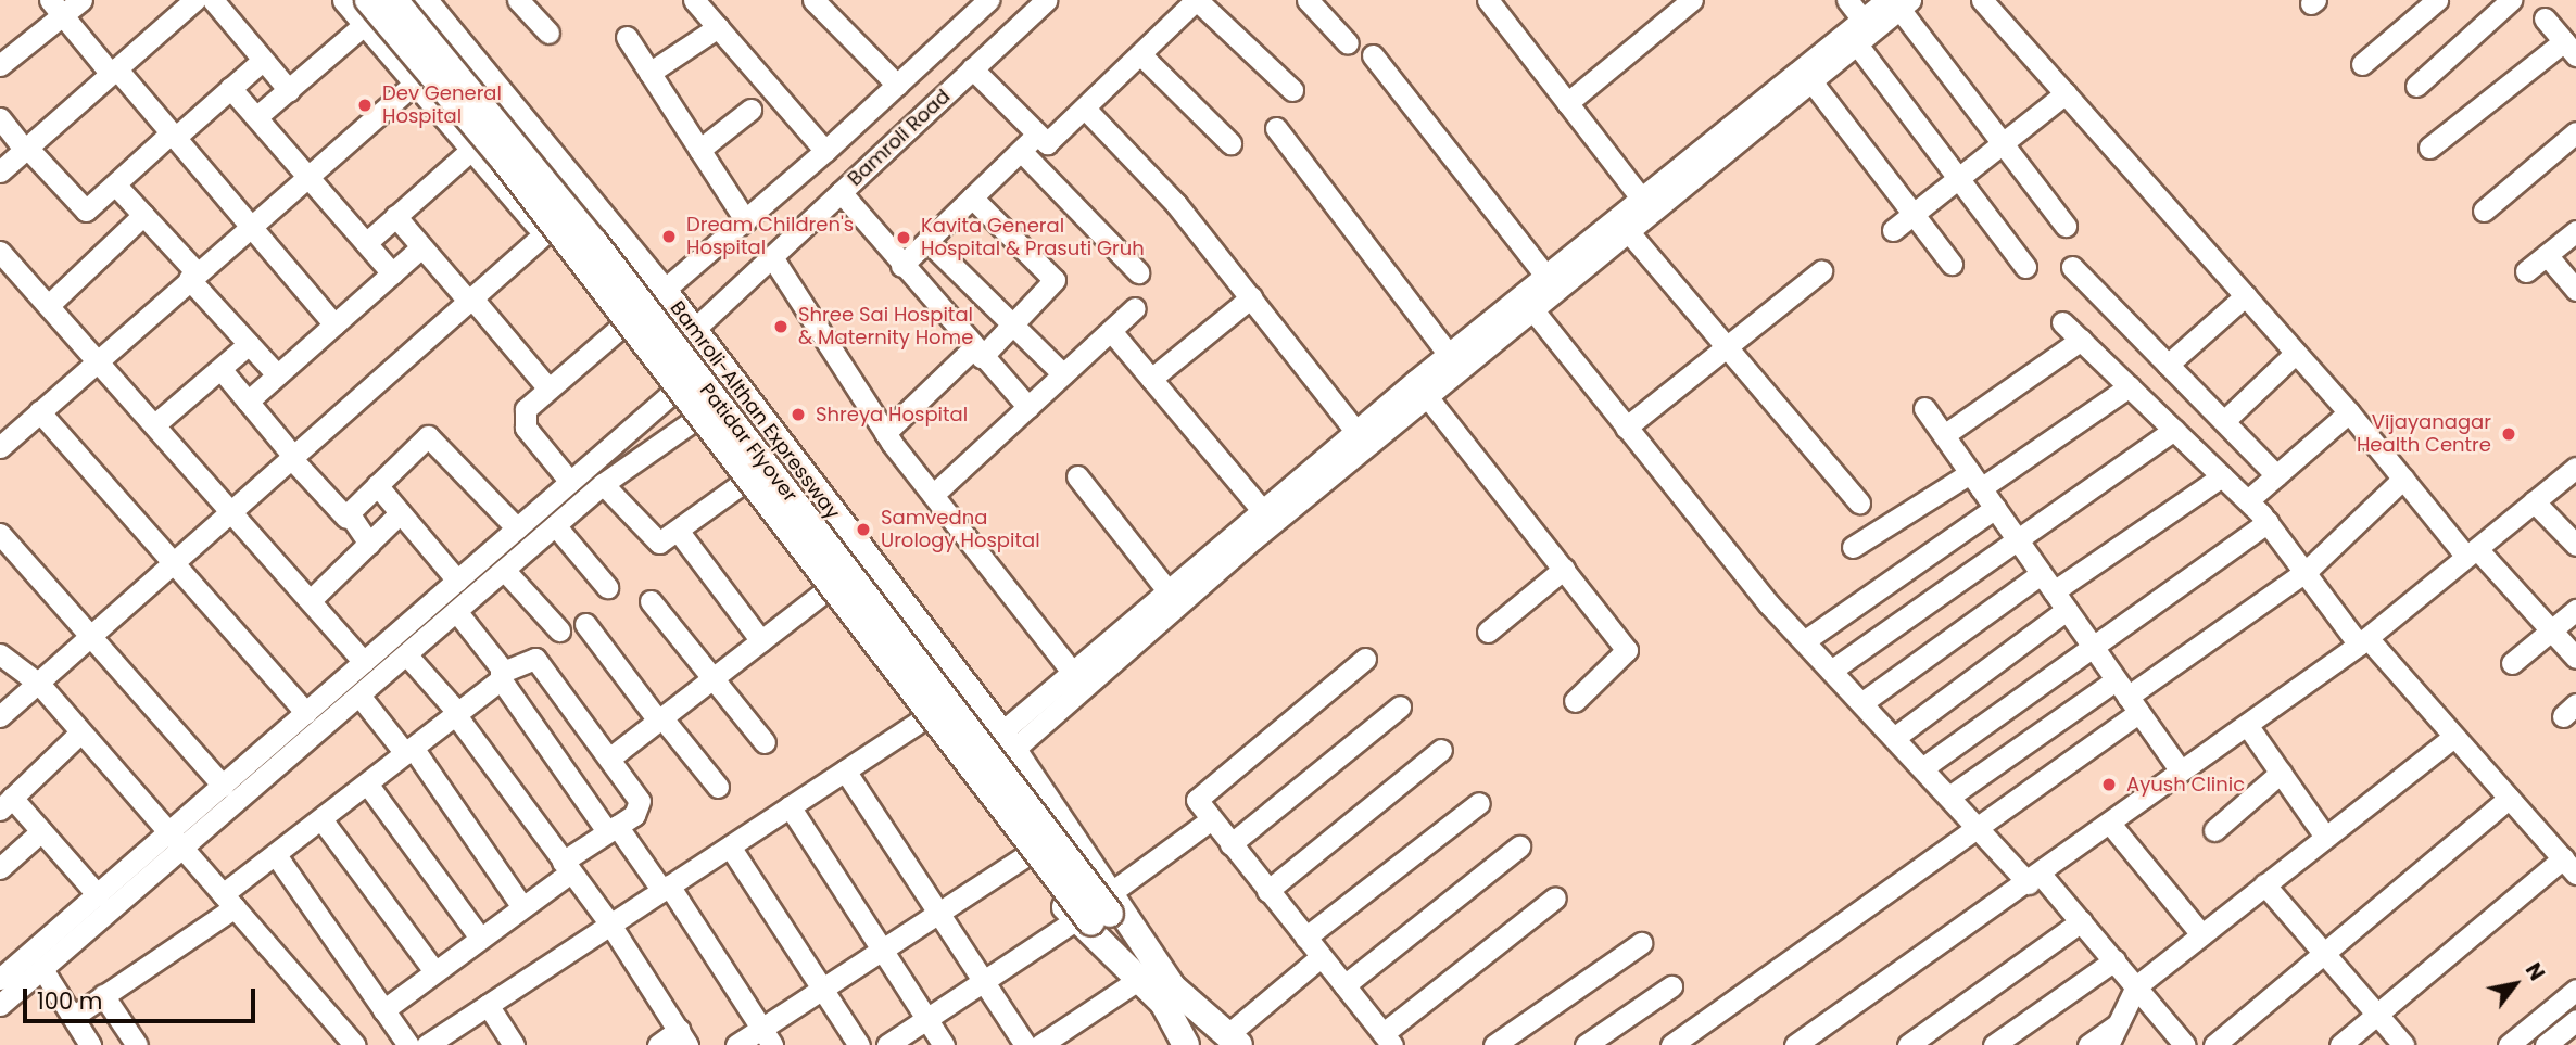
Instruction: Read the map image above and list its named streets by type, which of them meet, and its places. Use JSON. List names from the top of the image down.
{
  "streets": {
    "main road": ["Bamroli-Althan Expressway", "Patidar Flyover"],
    "street": ["Bamroli Road"]
  },
  "crossings": [
    ["Bamroli Road", "Bamroli-Althan Expressway"],
    ["Bamroli-Althan Expressway", "Patidar Flyover"]
  ],
  "places": [
    "Dev General Hospital",
    "Dream Children's Hospital",
    "Kavita General Hospital & Prasuti Gruh",
    "Shree Sai Hospital & Maternity Home",
    "Shreya Hospital",
    "Vijayanagar Health Centre",
    "Samvedna Urology Hospital",
    "Ayush Clinic"
  ],
  "scale_bar": "100 m",
  "north": "top right"
}
